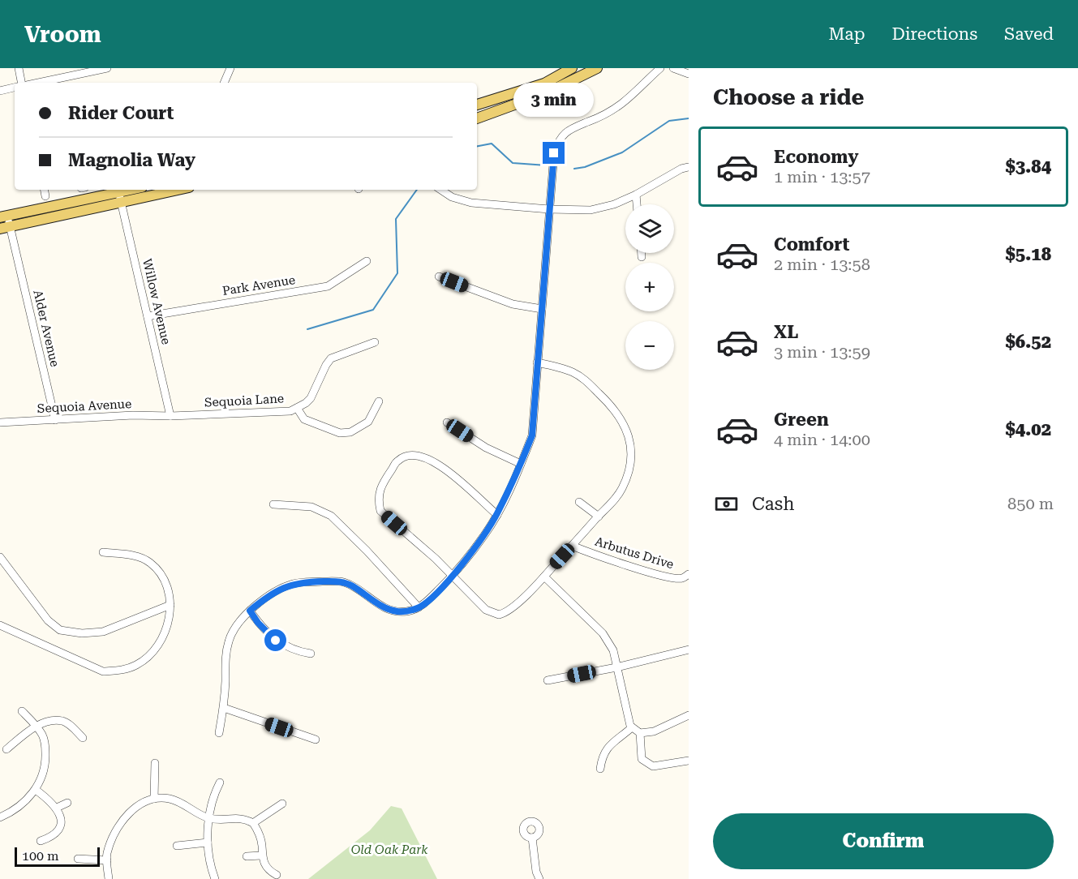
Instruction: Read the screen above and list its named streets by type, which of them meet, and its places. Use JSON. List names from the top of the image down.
{
  "streets": {
    "street": [
      "Park Avenue",
      "Willow Avenue",
      "Alder Avenue",
      "Sequoia Lane",
      "Sequoia Avenue",
      "Arbutus Drive"
    ]
  },
  "crossings": [
    ["Park Avenue", "Willow Avenue"],
    ["Willow Avenue", "Sequoia Lane"],
    ["Willow Avenue", "Sequoia Avenue"],
    ["Alder Avenue", "Sequoia Avenue"],
    ["Sequoia Lane", "Sequoia Avenue"]
  ],
  "parks": ["Old Oak Park"],
  "scale_bar": "100 m",
  "page": {
    "header": "Vroom",
    "nav": ["Map", "Directions", "Saved"],
    "heading": "Choose a ride",
    "bubble": "3 min",
    "banner": ["Rider Court", "Magnolia Way"],
    "list": [
      {
        "name": "Economy",
        "note": "1 min · 13:57",
        "value": "$3.84"
      },
      {
        "name": "Comfort",
        "note": "2 min · 13:58",
        "value": "$5.18"
      },
      {
        "name": "XL",
        "note": "3 min · 13:59",
        "value": "$6.52"
      },
      {
        "name": "Green",
        "note": "4 min · 14:00",
        "value": "$4.02"
      }
    ],
    "map_buttons": ["+", "−"],
    "pay": ["Cash", "850 m"],
    "buttons": "Confirm",
    "scale": "100 m"
  }
}
